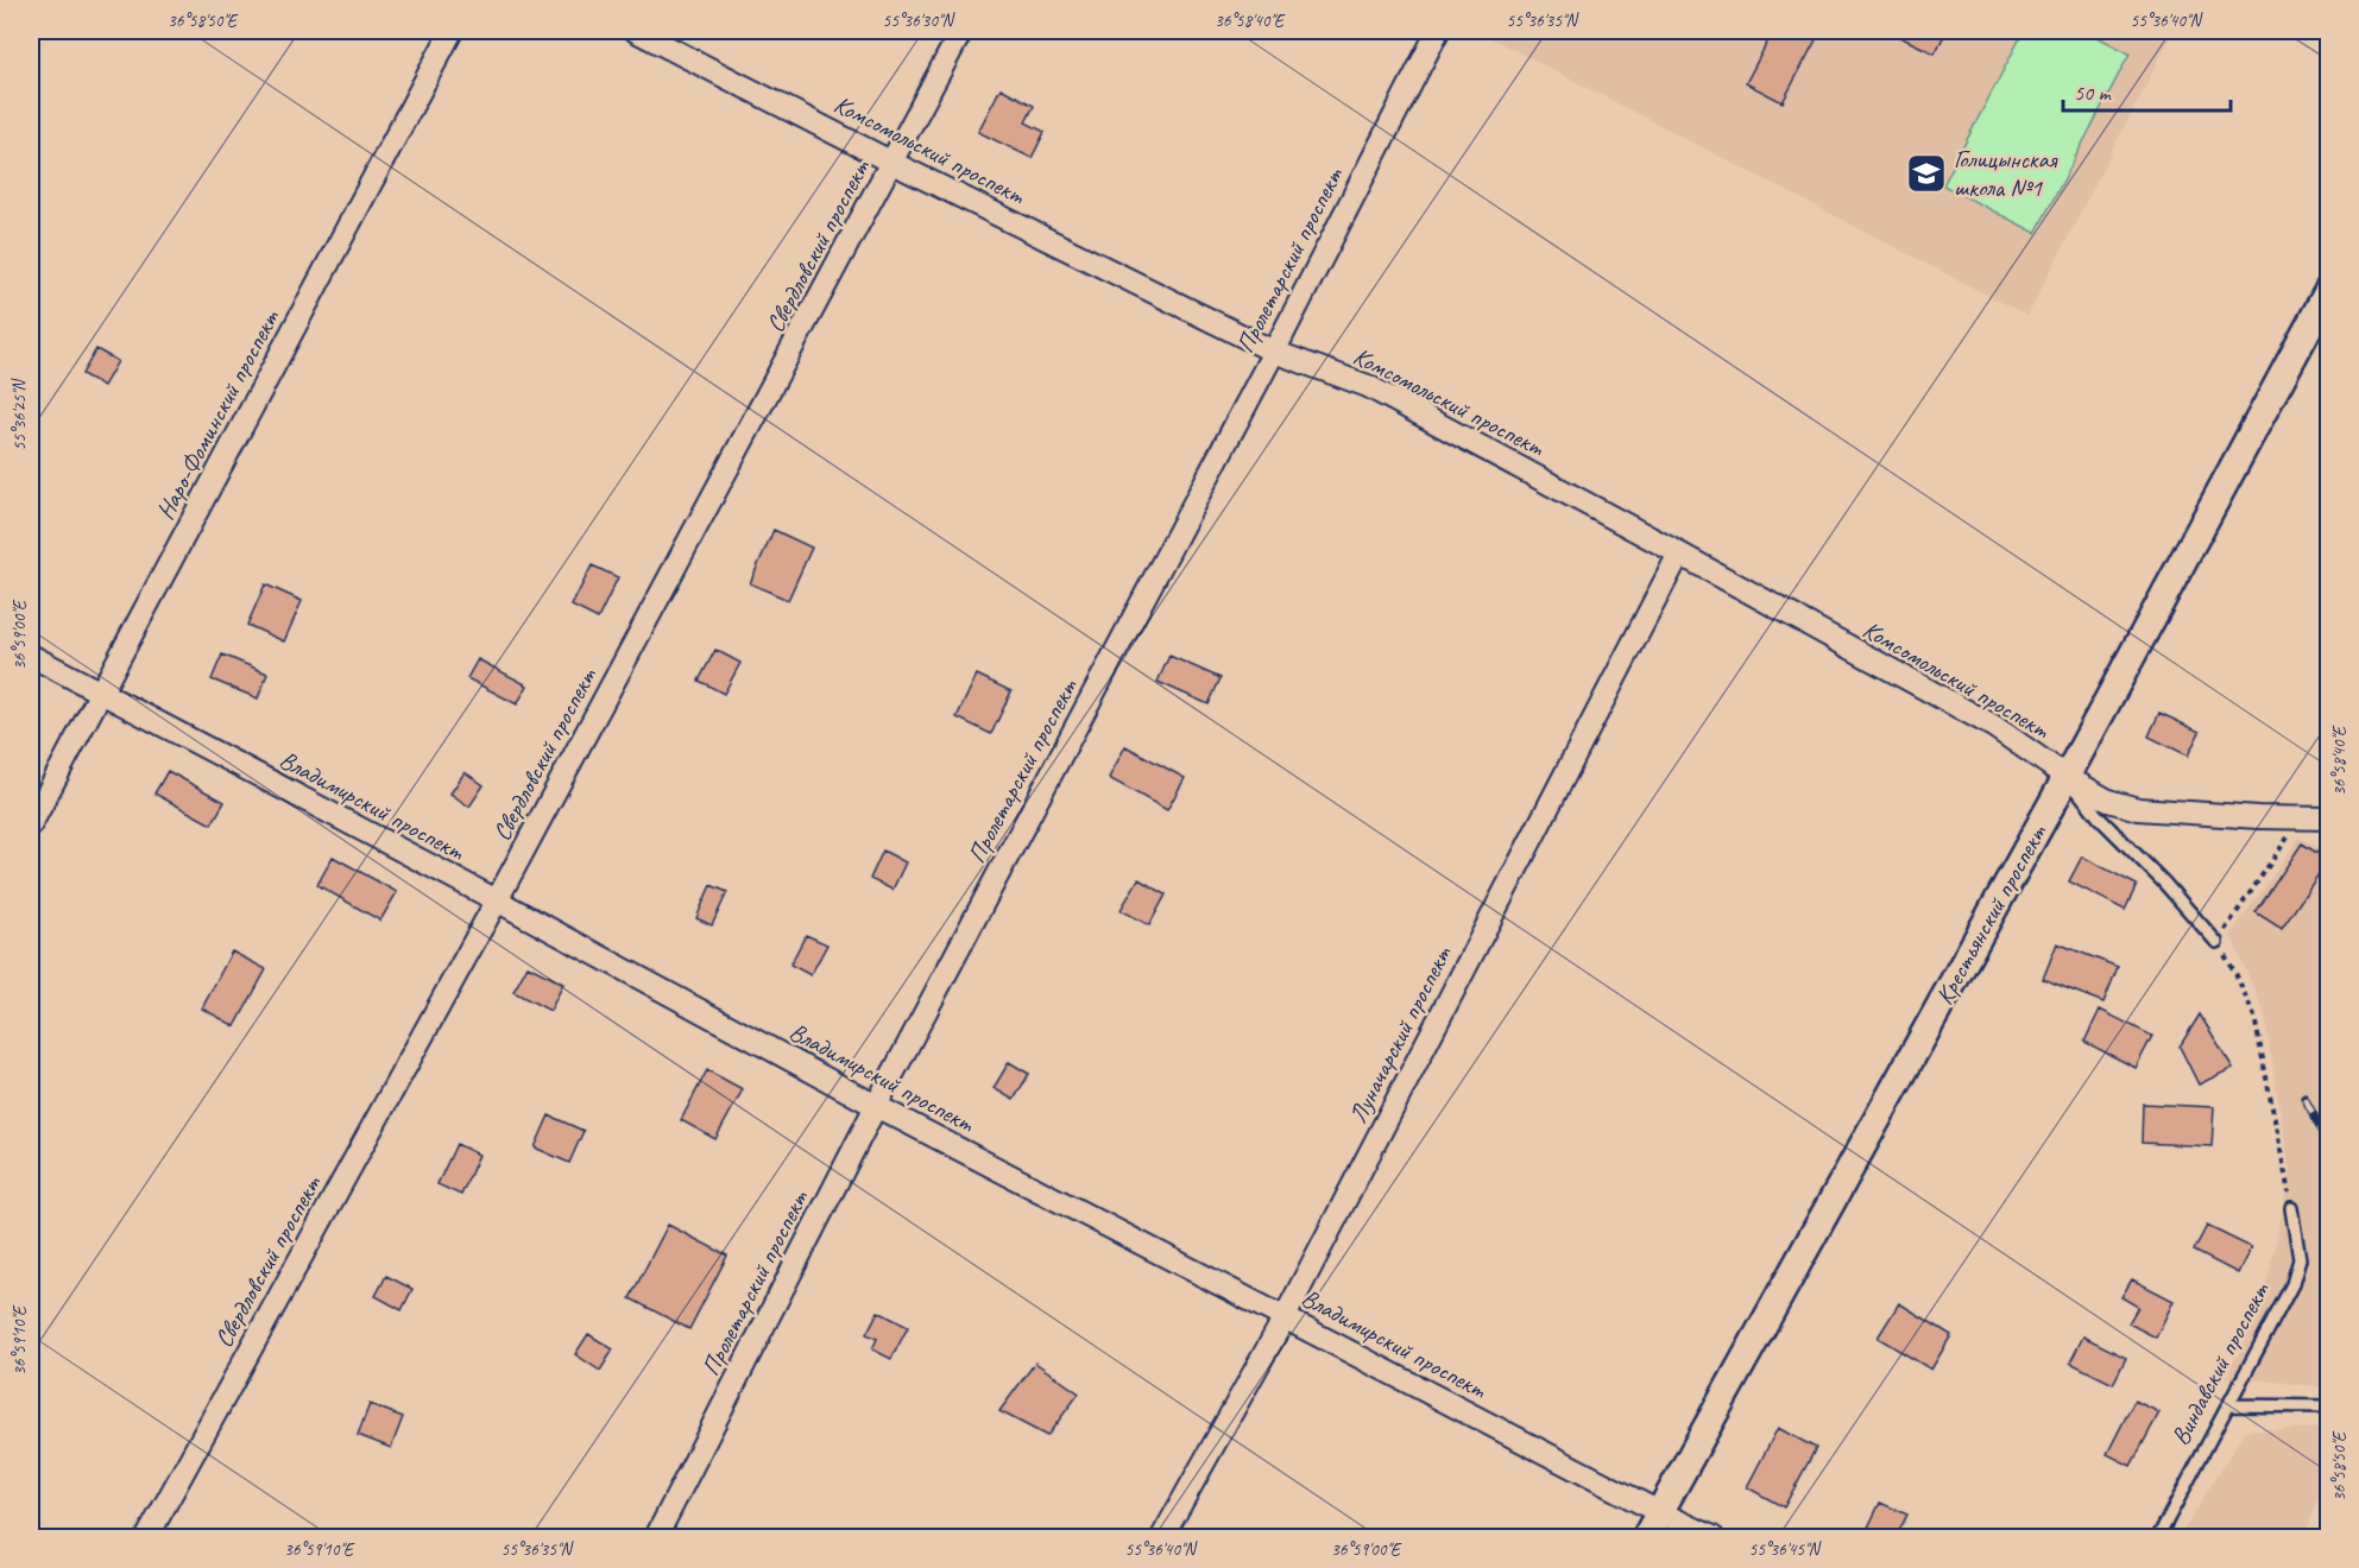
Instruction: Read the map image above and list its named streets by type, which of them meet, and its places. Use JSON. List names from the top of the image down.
{
  "streets": {
    "street": [
      "Комсомольский проспект",
      "Свердловский проспект",
      "Пролетарский проспект",
      "Наро-Фоминский проспект",
      "Владимирский проспект",
      "Крестьянский проспект",
      "Луначарский проспект"
    ],
    "lane": ["Виндавский проспект"]
  },
  "crossings": [
    ["Комсомольский проспект", "Свердловский проспект"],
    ["Комсомольский проспект", "Пролетарский проспект"],
    ["Комсомольский проспект", "Крестьянский проспект"],
    ["Комсомольский проспект", "Луначарский проспект"],
    ["Свердловский проспект", "Владимирский проспект"],
    ["Пролетарский проспект", "Владимирский проспект"],
    ["Наро-Фоминский проспект", "Владимирский проспект"],
    ["Владимирский проспект", "Крестьянский проспект"],
    ["Владимирский проспект", "Луначарский проспект"]
  ],
  "places": {
    "school or university": ["Голицынская школа №1"]
  },
  "scale_bar": "50 m",
  "coordinates": [
    "36°58'50\"E",
    "55°36'30\"N",
    "36°58'40\"E",
    "55°36'35\"N",
    "55°36'40\"N",
    "55°36'25\"N",
    "36°59'00\"E",
    "36°59'10\"E",
    "55°36'45\"N"
  ]
}
